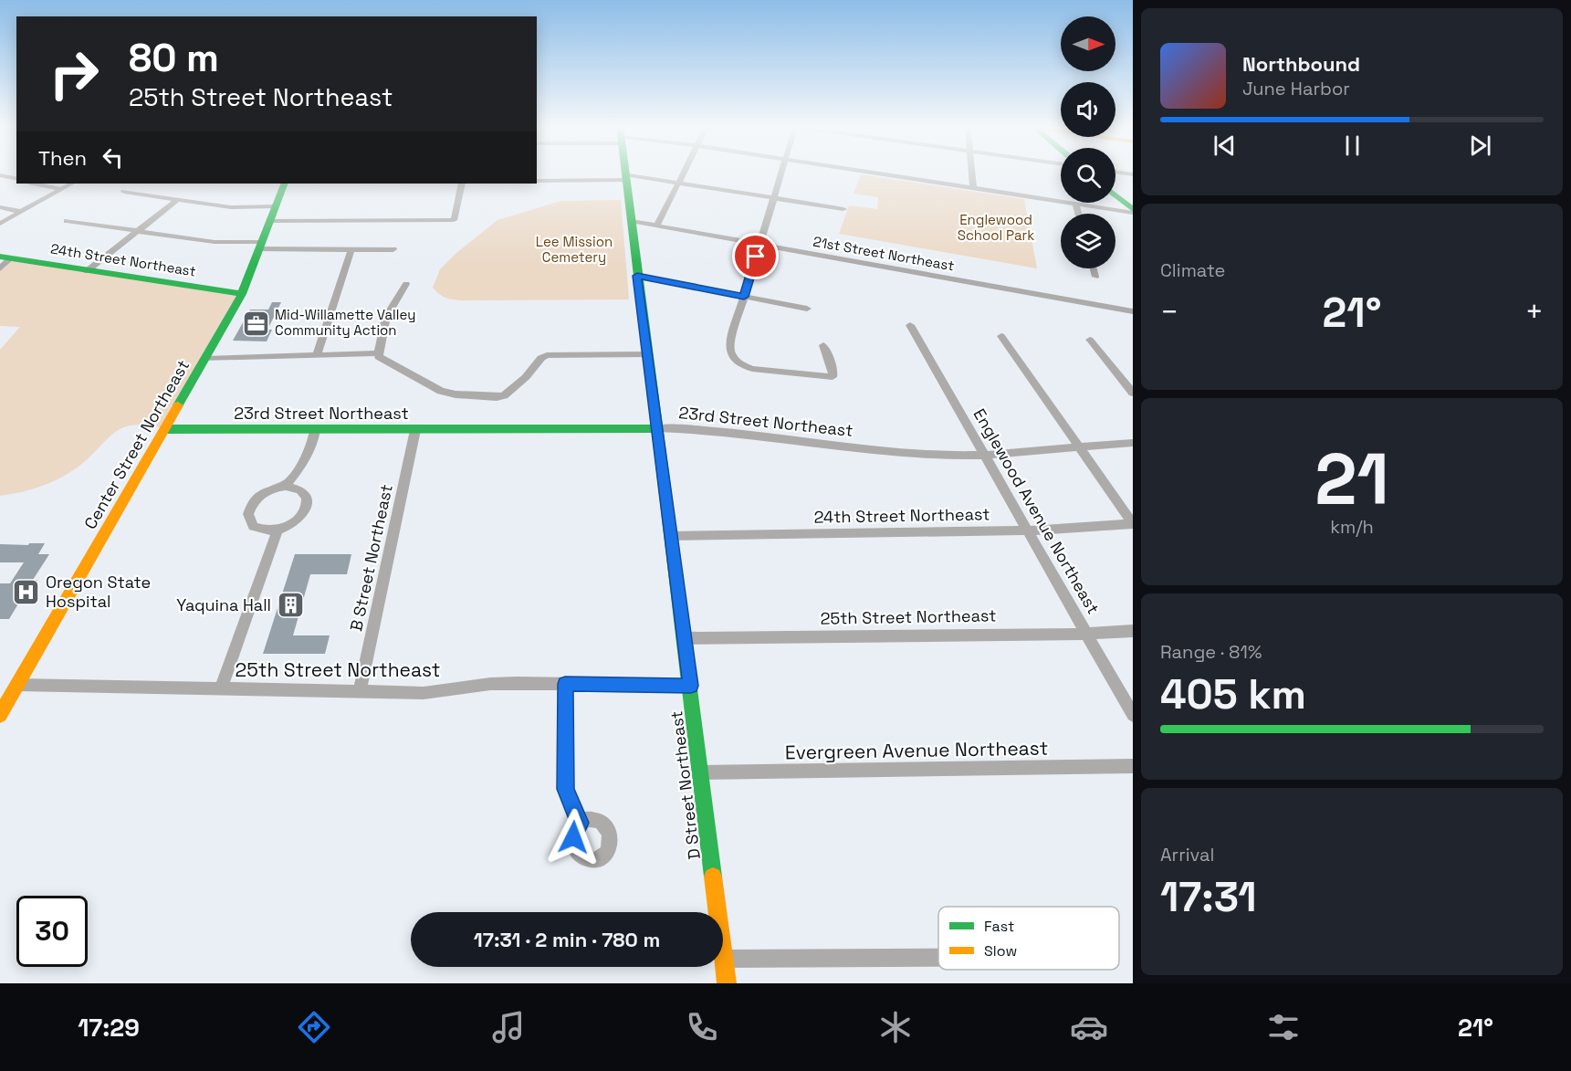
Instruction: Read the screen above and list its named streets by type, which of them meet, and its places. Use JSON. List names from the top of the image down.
{
  "streets": {
    "street": [
      "21st Street Northeast",
      "24th Street Northeast",
      "23rd Street Northeast",
      "Center Street Northeast",
      "Englewood Avenue Northeast",
      "B Street Northeast",
      "25th Street Northeast",
      "Evergreen Avenue Northeast",
      "D Street Northeast"
    ]
  },
  "crossings": [
    ["21st Street Northeast", "D Street Northeast"],
    ["24th Street Northeast", "Center Street Northeast"],
    ["24th Street Northeast", "Englewood Avenue Northeast"],
    ["24th Street Northeast", "D Street Northeast"],
    ["23rd Street Northeast", "Center Street Northeast"],
    ["23rd Street Northeast", "Englewood Avenue Northeast"],
    ["23rd Street Northeast", "B Street Northeast"],
    ["23rd Street Northeast", "D Street Northeast"],
    ["Center Street Northeast", "25th Street Northeast"],
    ["Englewood Avenue Northeast", "25th Street Northeast"],
    ["B Street Northeast", "25th Street Northeast"],
    ["25th Street Northeast", "D Street Northeast"],
    ["Evergreen Avenue Northeast", "D Street Northeast"]
  ],
  "parks": ["Englewood School Park", "Lee Mission Cemetery"],
  "places": {
    "office": ["Mid-Willamette Valley Community Action"],
    "hospital": ["Oregon State Hospital"],
    "building": ["Yaquina Hall"]
  },
  "legend": ["Fast", "Slow"],
  "north": "right",
  "page": {
    "turn": ["80 m", "25th Street Northeast"],
    "song": ["Northbound", "June Harbor"],
    "then": "Then",
    "tile": [
      "Climate",
      ["21", "km/h"],
      ["Range · 81%", "405 km"],
      ["Arrival", "17:31"]
    ],
    "heat": ["−", "21°", "+"],
    "limit": "30",
    "trip": "17:31 · 2 min · 780 m",
    "tabs": ["17:29", "21°"]
  }
}
